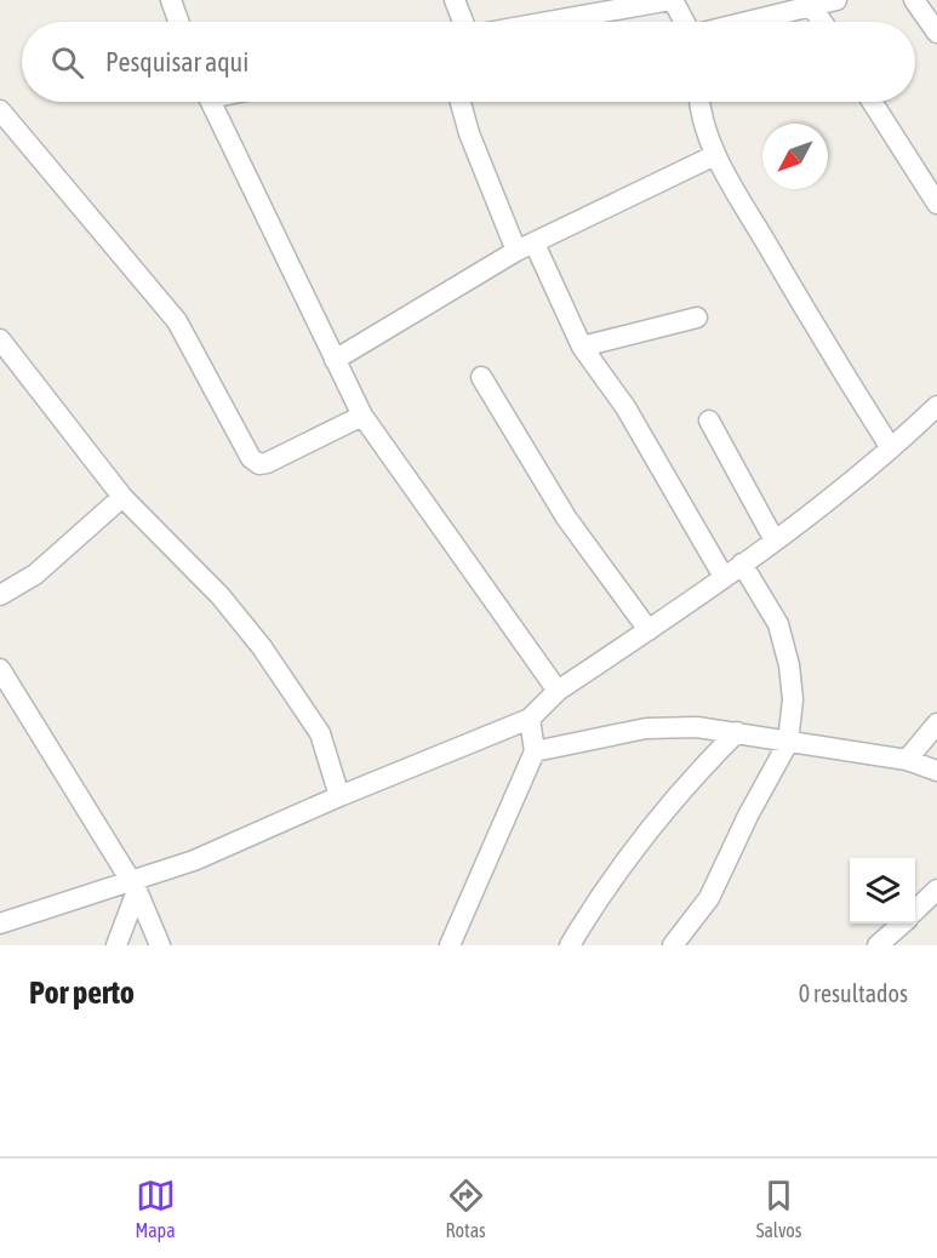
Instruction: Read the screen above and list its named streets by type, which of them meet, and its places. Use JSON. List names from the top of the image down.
{
  "north": "bottom left",
  "page": {
    "search": "Pesquisar aqui",
    "heading": ["Por perto", "0 resultados"],
    "nav": ["Mapa", "Rotas", "Salvos"]
  }
}
